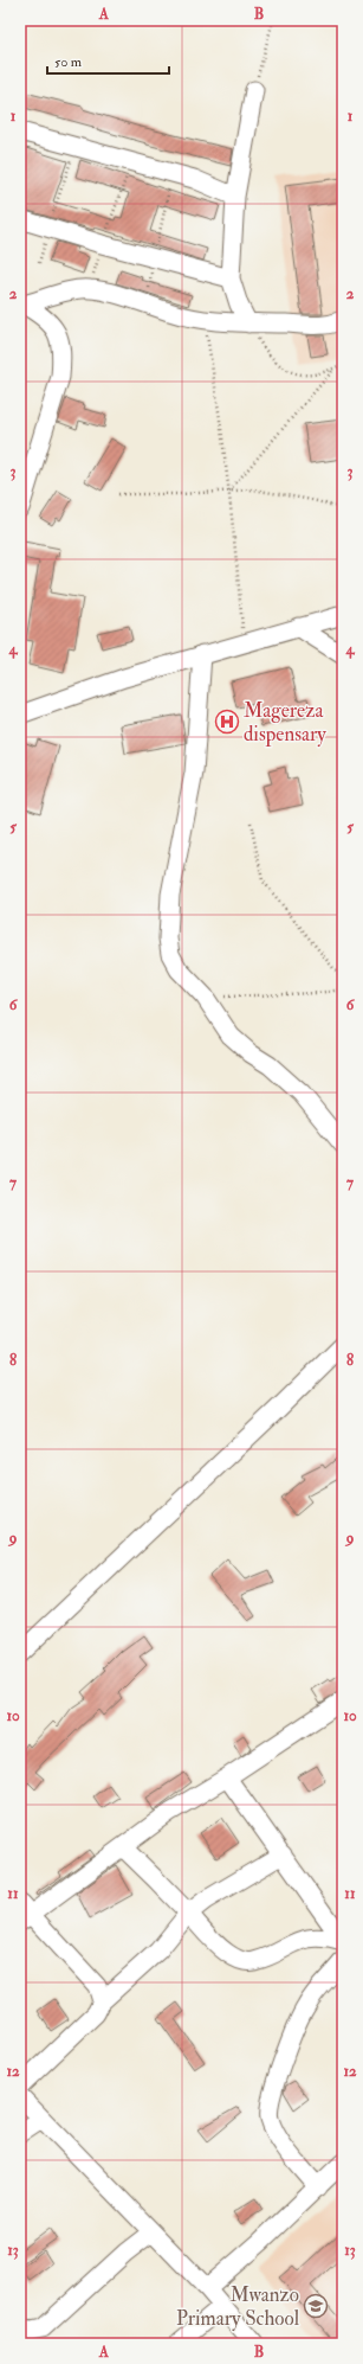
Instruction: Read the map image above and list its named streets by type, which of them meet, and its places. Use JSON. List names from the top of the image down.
{
  "places": {
    "hospital": ["Magereza dispensary"],
    "school or university": ["Mwanzo Primary School"]
  },
  "scale_bar": "50 m",
  "grid": {
    "columns": ["A", "B"],
    "rows": [
      "1",
      "2",
      "3",
      "4",
      "5",
      "6",
      "7",
      "8",
      "9",
      "10",
      "11",
      "12",
      "13"
    ]
  }
}
